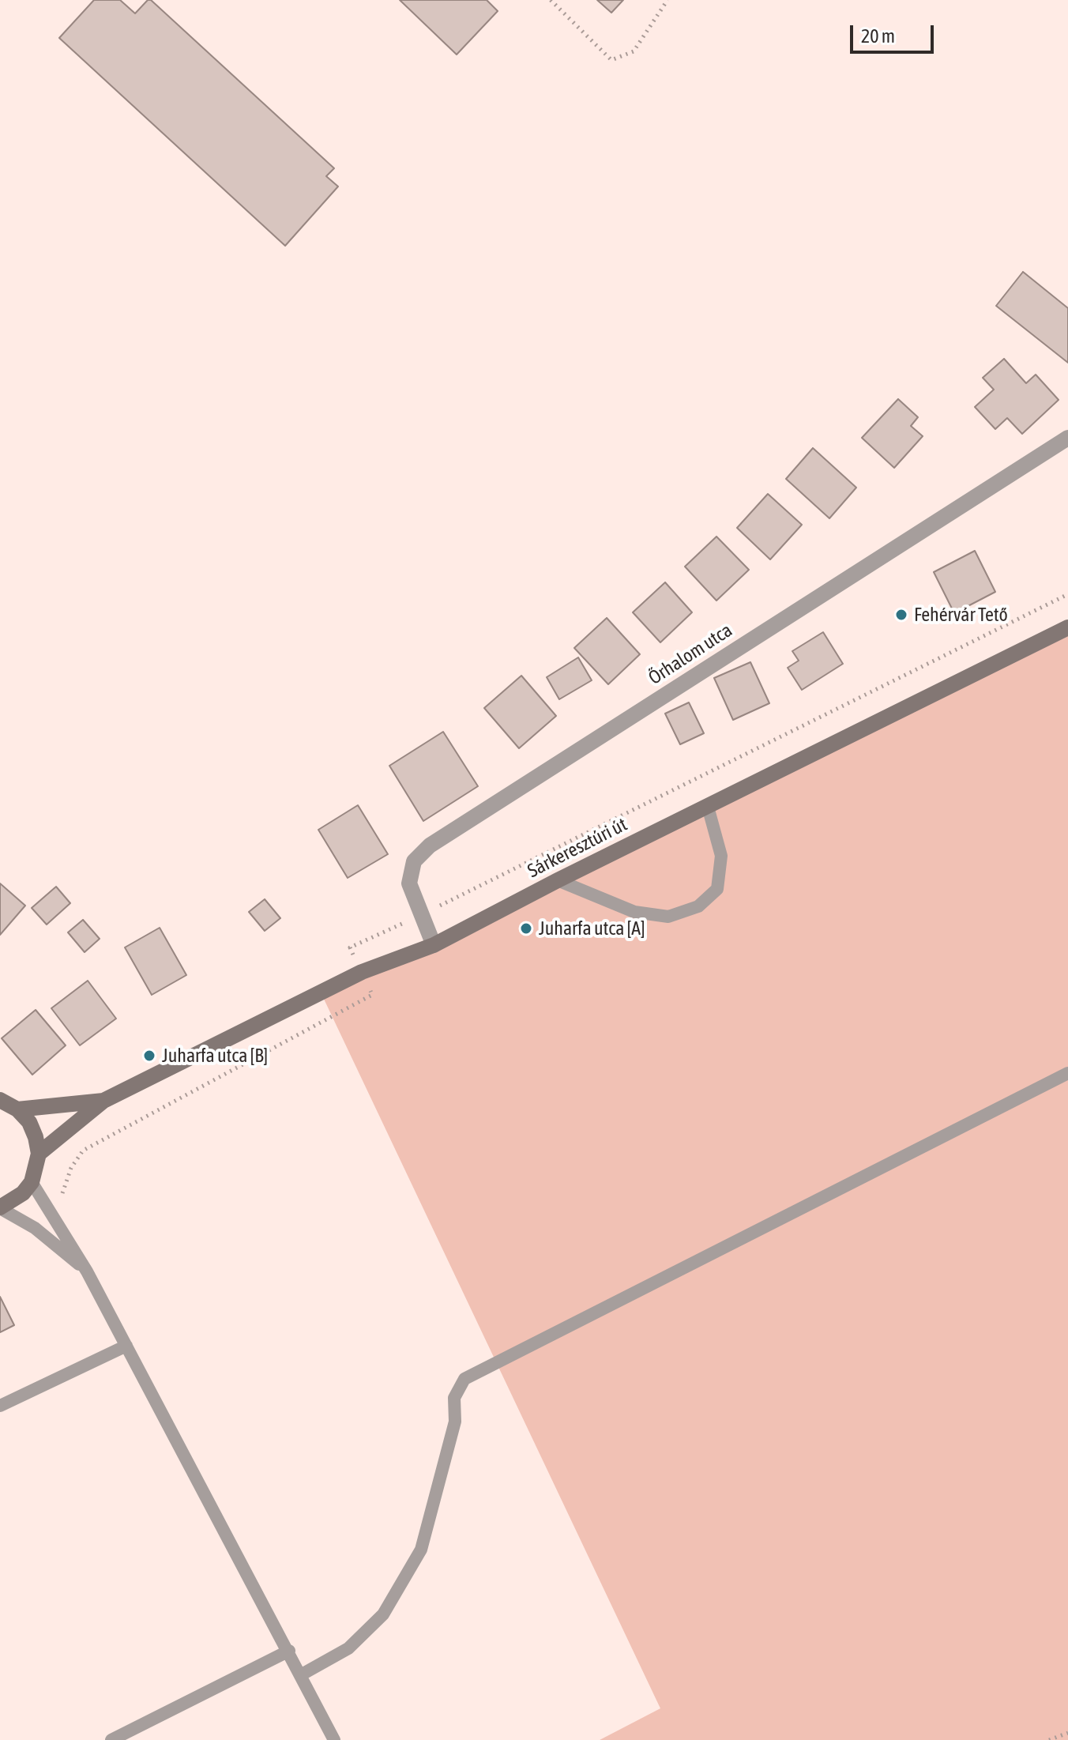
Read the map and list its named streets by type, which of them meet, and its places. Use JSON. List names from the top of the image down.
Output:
{
  "streets": {
    "main road": ["Sárkeresztúri út"],
    "street": ["Őrhalom utca"]
  },
  "crossings": [
    ["Őrhalom utca", "Sárkeresztúri út"]
  ],
  "places": ["Fehérvár Tető", "Juharfa utca [A]", "Juharfa utca [B]"],
  "scale_bar": "20 m"
}
